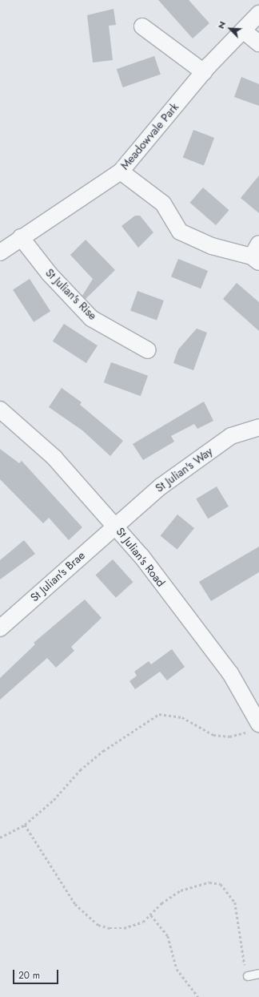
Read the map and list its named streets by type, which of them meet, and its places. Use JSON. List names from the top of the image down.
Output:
{
  "streets": {
    "street": [
      "Meadowvale Park",
      "St Julian's Rise",
      "St Julian's Way",
      "St Julian's Road",
      "St Julian's Brae"
    ]
  },
  "crossings": [
    ["Meadowvale Park", "St Julian's Rise"],
    ["St Julian's Way", "St Julian's Road"],
    ["St Julian's Way", "St Julian's Brae"],
    ["St Julian's Road", "St Julian's Brae"]
  ],
  "scale_bar": "20 m",
  "north": "top left"
}
